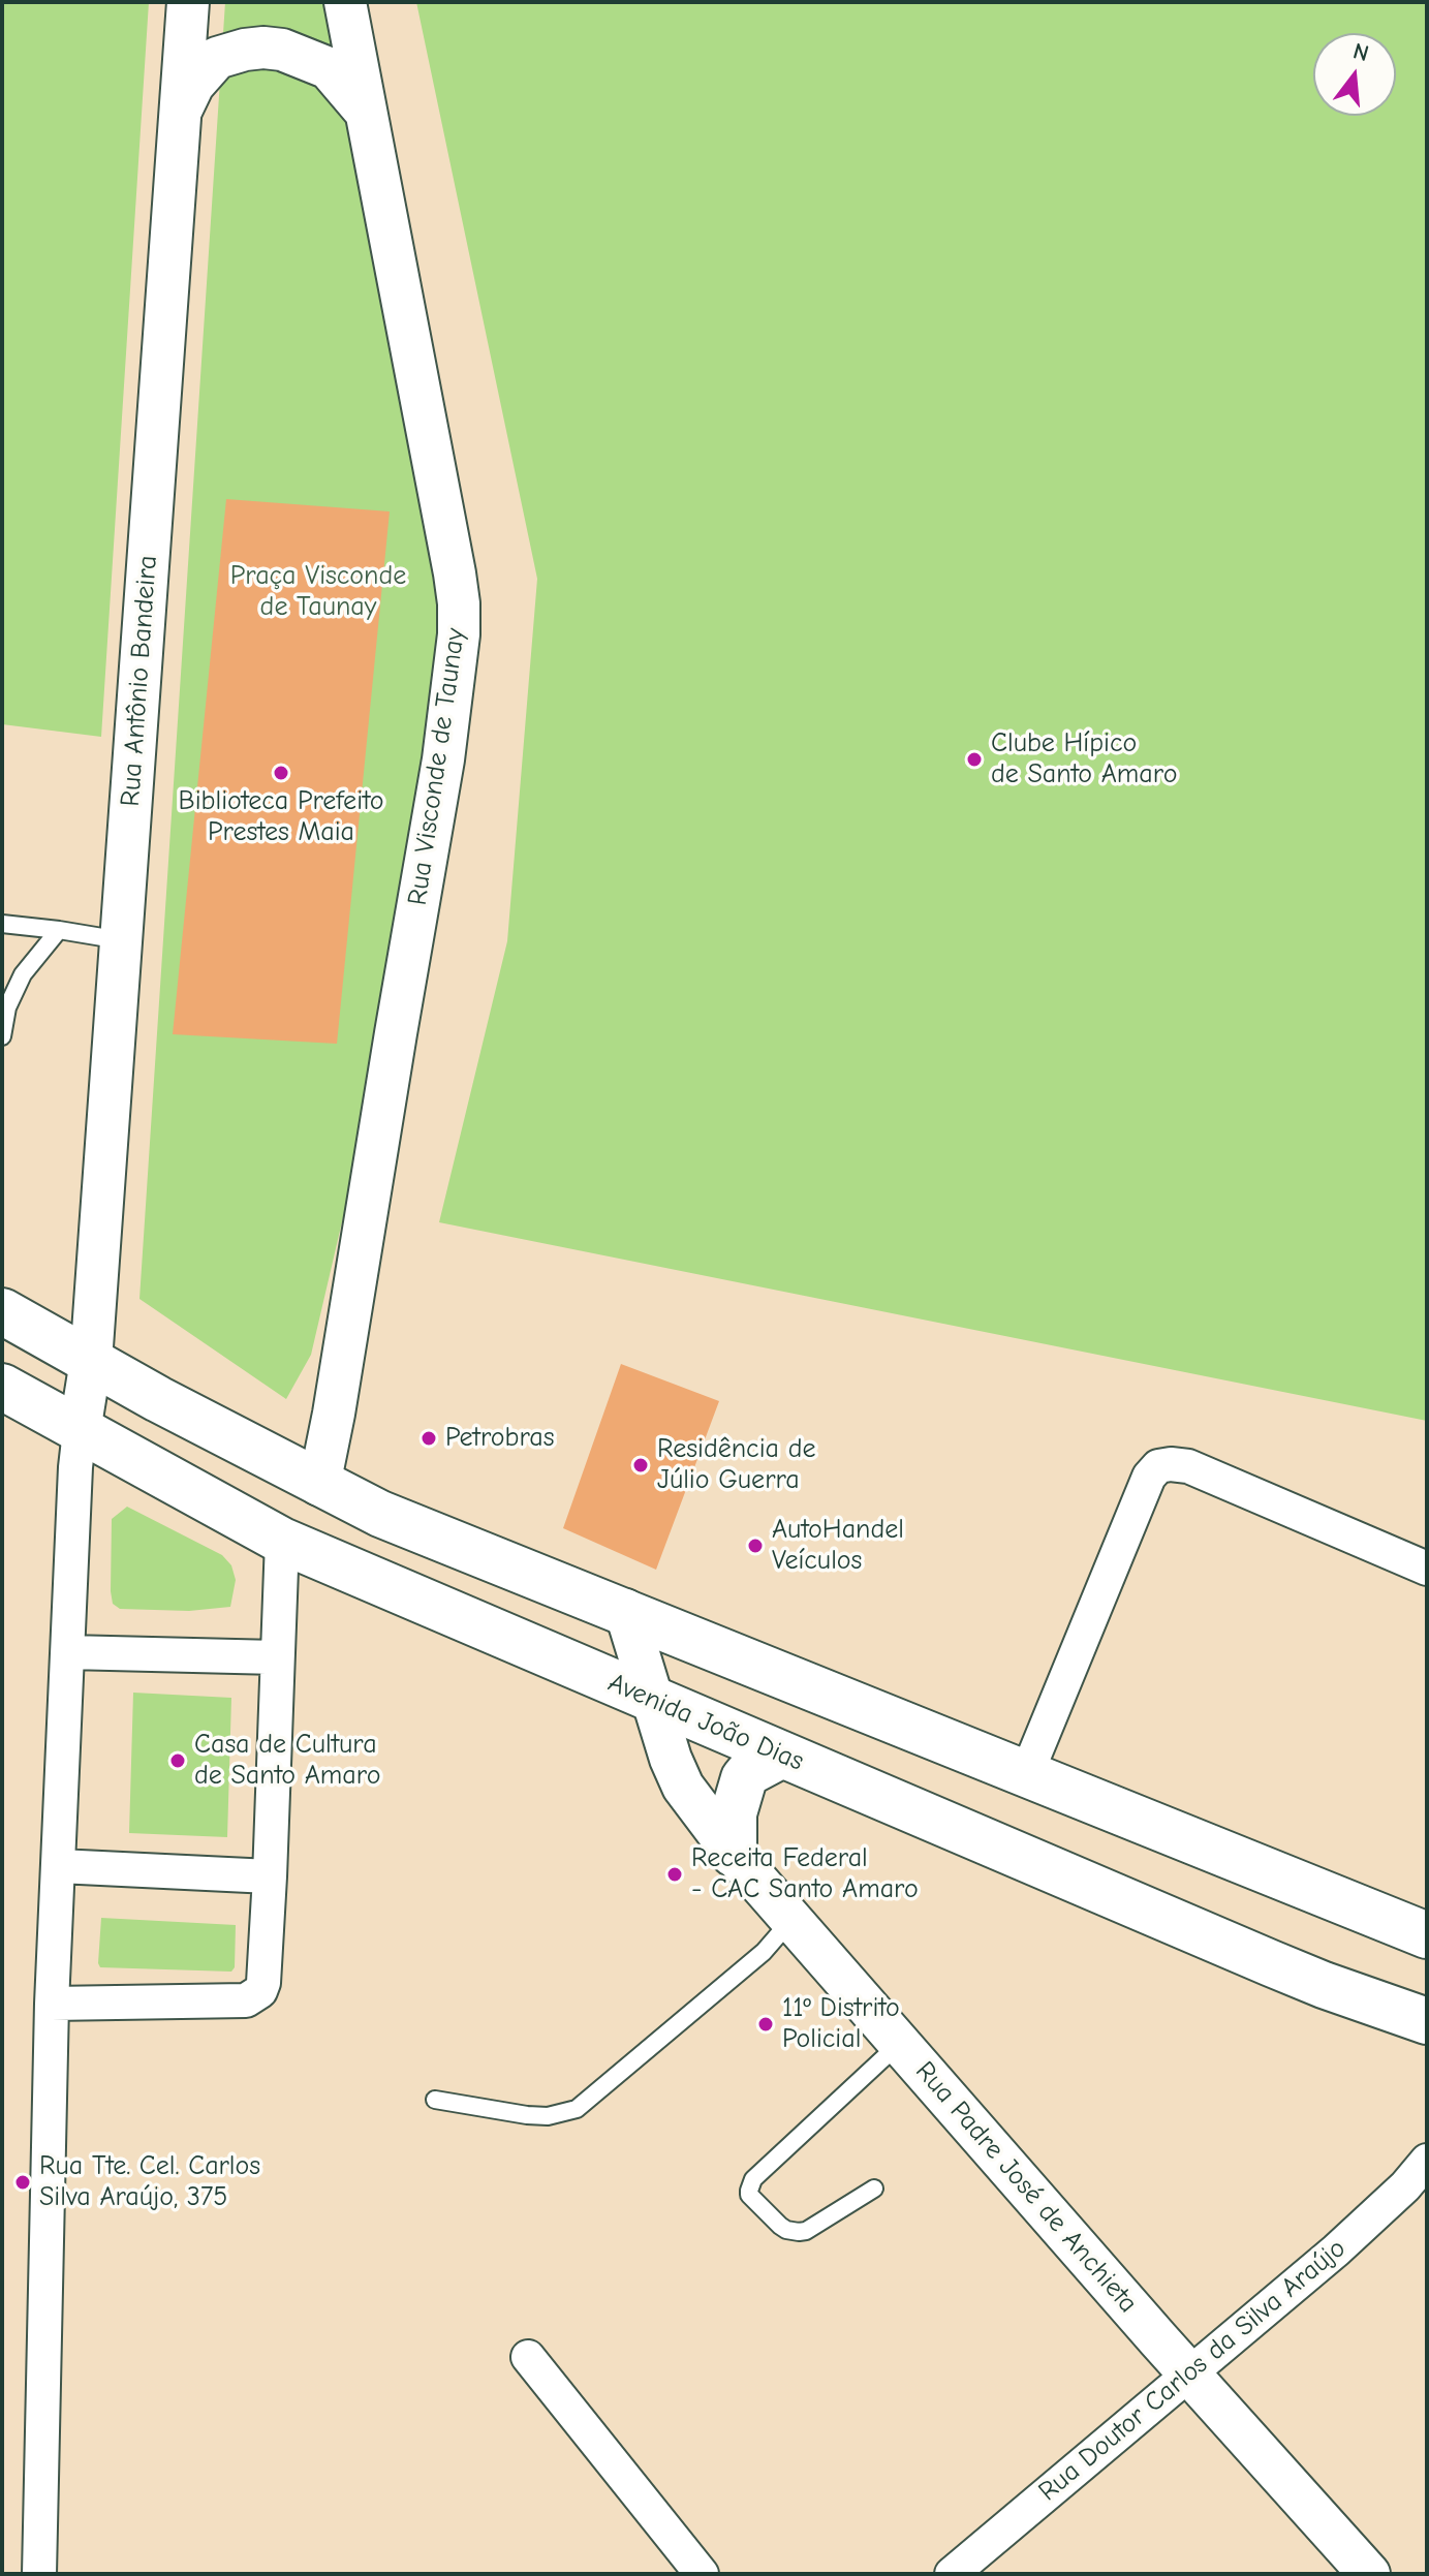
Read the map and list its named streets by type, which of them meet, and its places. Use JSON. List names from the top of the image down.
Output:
{
  "streets": {
    "main road": ["Avenida João Dias"],
    "street": [
      "Rua Antônio Bandeira",
      "Rua Visconde de Taunay",
      "Rua Padre José de Anchieta",
      "Rua Doutor Carlos da Silva Araújo"
    ]
  },
  "crossings": [
    ["Rua Antônio Bandeira", "Avenida João Dias"],
    ["Avenida João Dias", "Rua Padre José de Anchieta"],
    ["Rua Padre José de Anchieta", "Rua Doutor Carlos da Silva Araújo"]
  ],
  "parks": ["Praça Visconde de Taunay"],
  "places": [
    "Clube Hípico de Santo Amaro",
    "Biblioteca Prefeito Prestes Maia",
    "Petrobras",
    "Residência de Júlio Guerra",
    "AutoHandel Veículos",
    "Casa de Cultura de Santo Amaro",
    "Receita Federal - CAC Santo Amaro",
    "11º Distrito Policial",
    "Rua Tte. Cel. Carlos Silva Araújo, 375"
  ],
  "north": "top"
}
